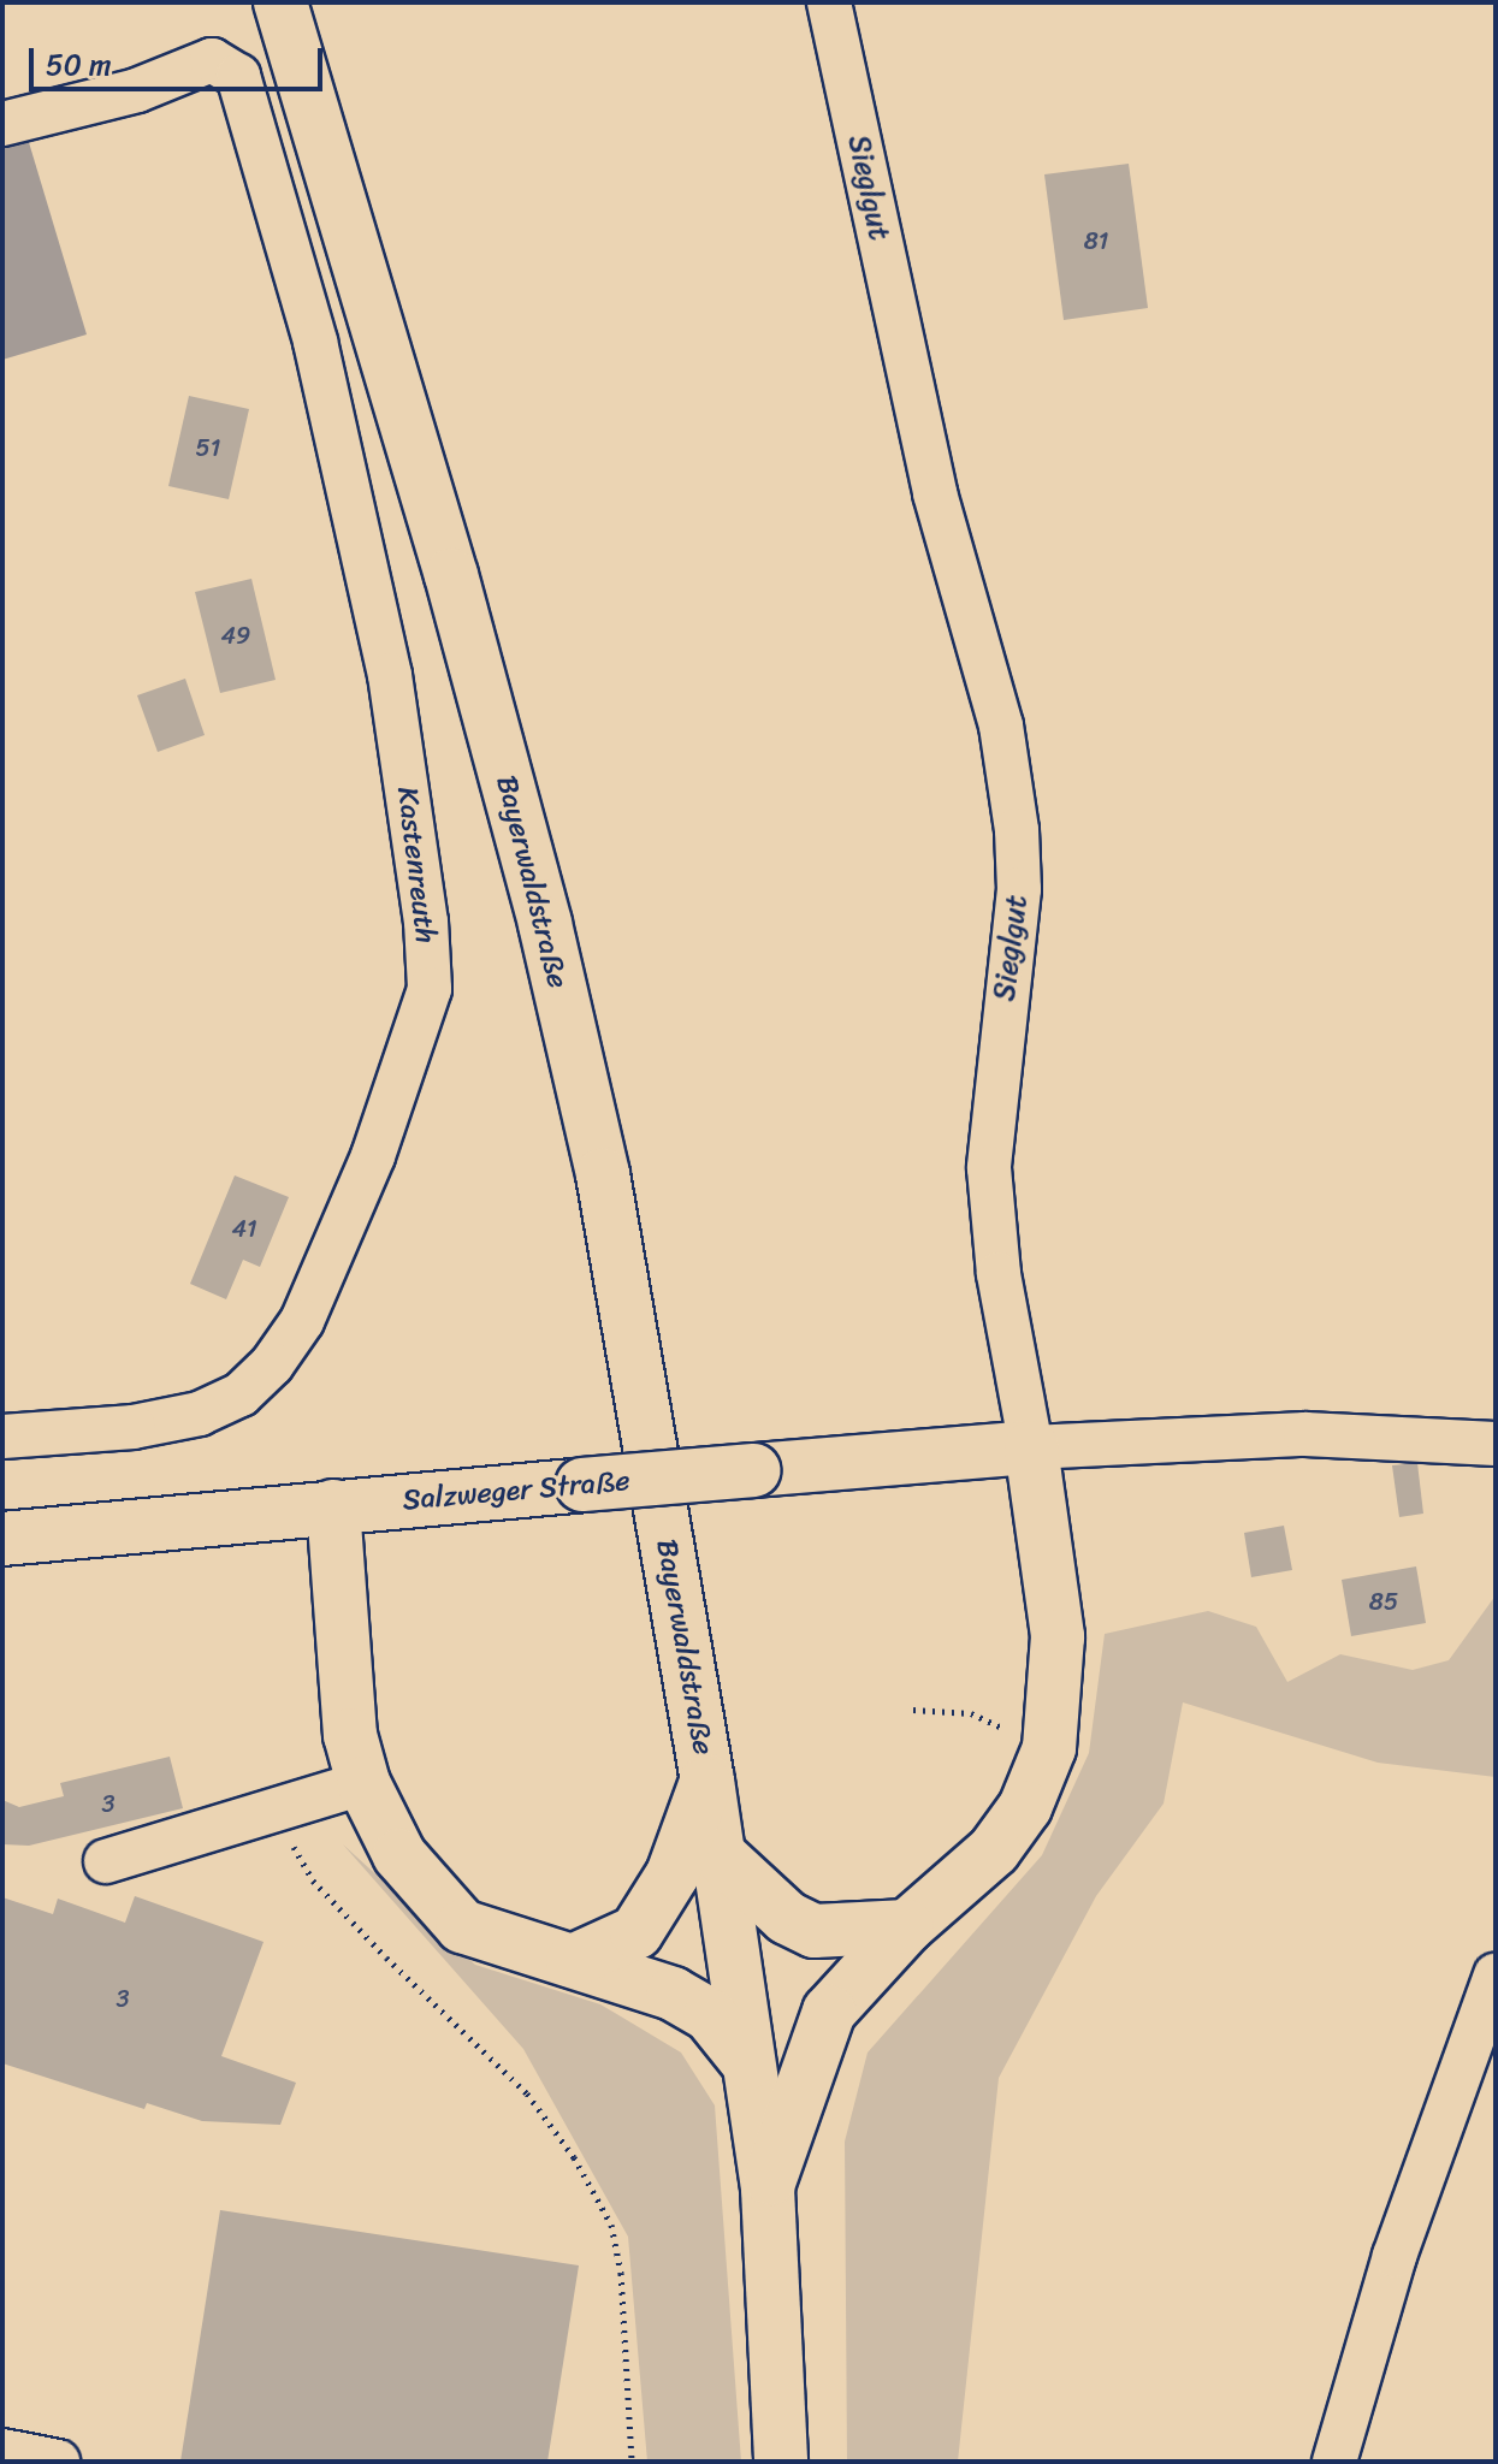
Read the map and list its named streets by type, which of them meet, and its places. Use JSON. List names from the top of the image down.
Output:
{
  "streets": {
    "main road": ["Bayerwaldstraße", "Salzweger Straße"],
    "street": ["Sieglgut", "Kastenreuth"]
  },
  "crossings": [
    ["Sieglgut", "Salzweger Straße"]
  ],
  "house_numbers": [
    "81",
    "51",
    "49",
    "41",
    "85",
    "3",
    "3"
  ],
  "scale_bar": "50 m"
}
